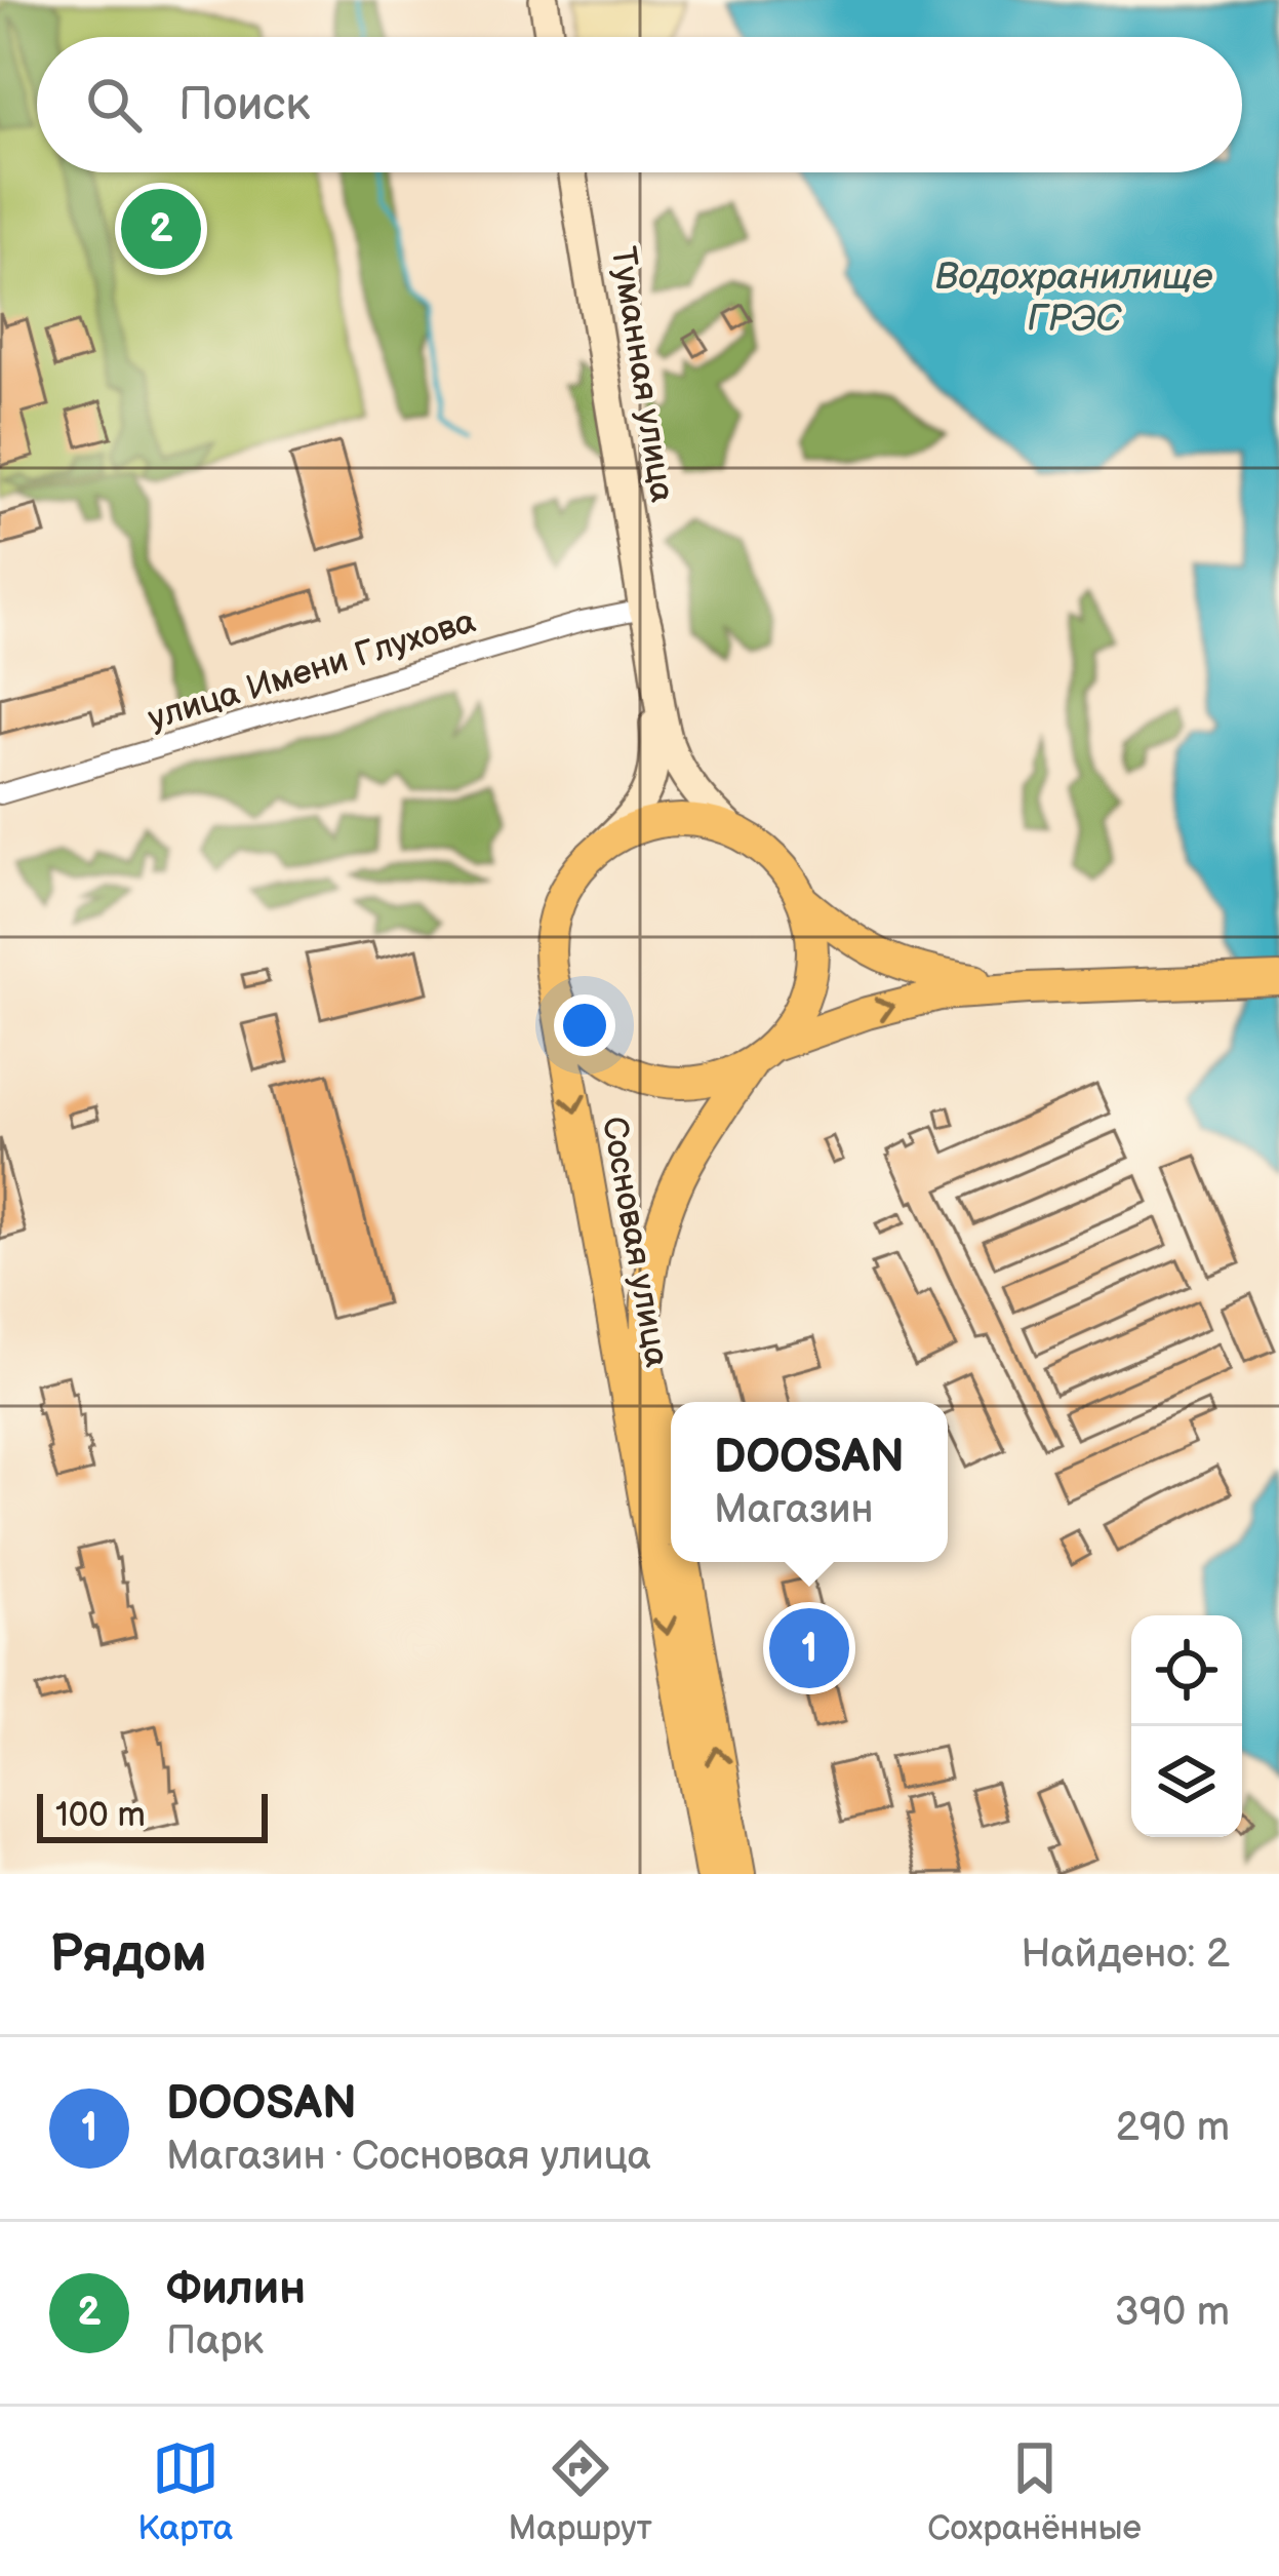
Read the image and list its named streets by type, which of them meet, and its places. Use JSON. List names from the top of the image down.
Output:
{
  "streets": {
    "main road": ["Сосновая улица"],
    "street": ["Туманная улица", "улица Имени Глухова"]
  },
  "crossings": [
    ["Туманная улица", "улица Имени Глухова"],
    ["Туманная улица", "Сосновая улица"]
  ],
  "water": ["Водохранилище ГРЭС"],
  "scale_bar": "100 m",
  "page": {
    "search": "Поиск",
    "pins": ["2", "1"],
    "popup": ["DOOSAN", "Магазин"],
    "scale": "100 m",
    "heading": ["Рядом", "Найдено: 2"],
    "list": [
      {
        "mark": "1",
        "name": "DOOSAN",
        "note": "Магазин · Сосновая улица",
        "value": "290 m"
      },
      {
        "mark": "2",
        "name": "Филин",
        "note": "Парк",
        "value": "390 m"
      }
    ],
    "nav": ["Карта", "Маршрут", "Сохранённые"]
  }
}
